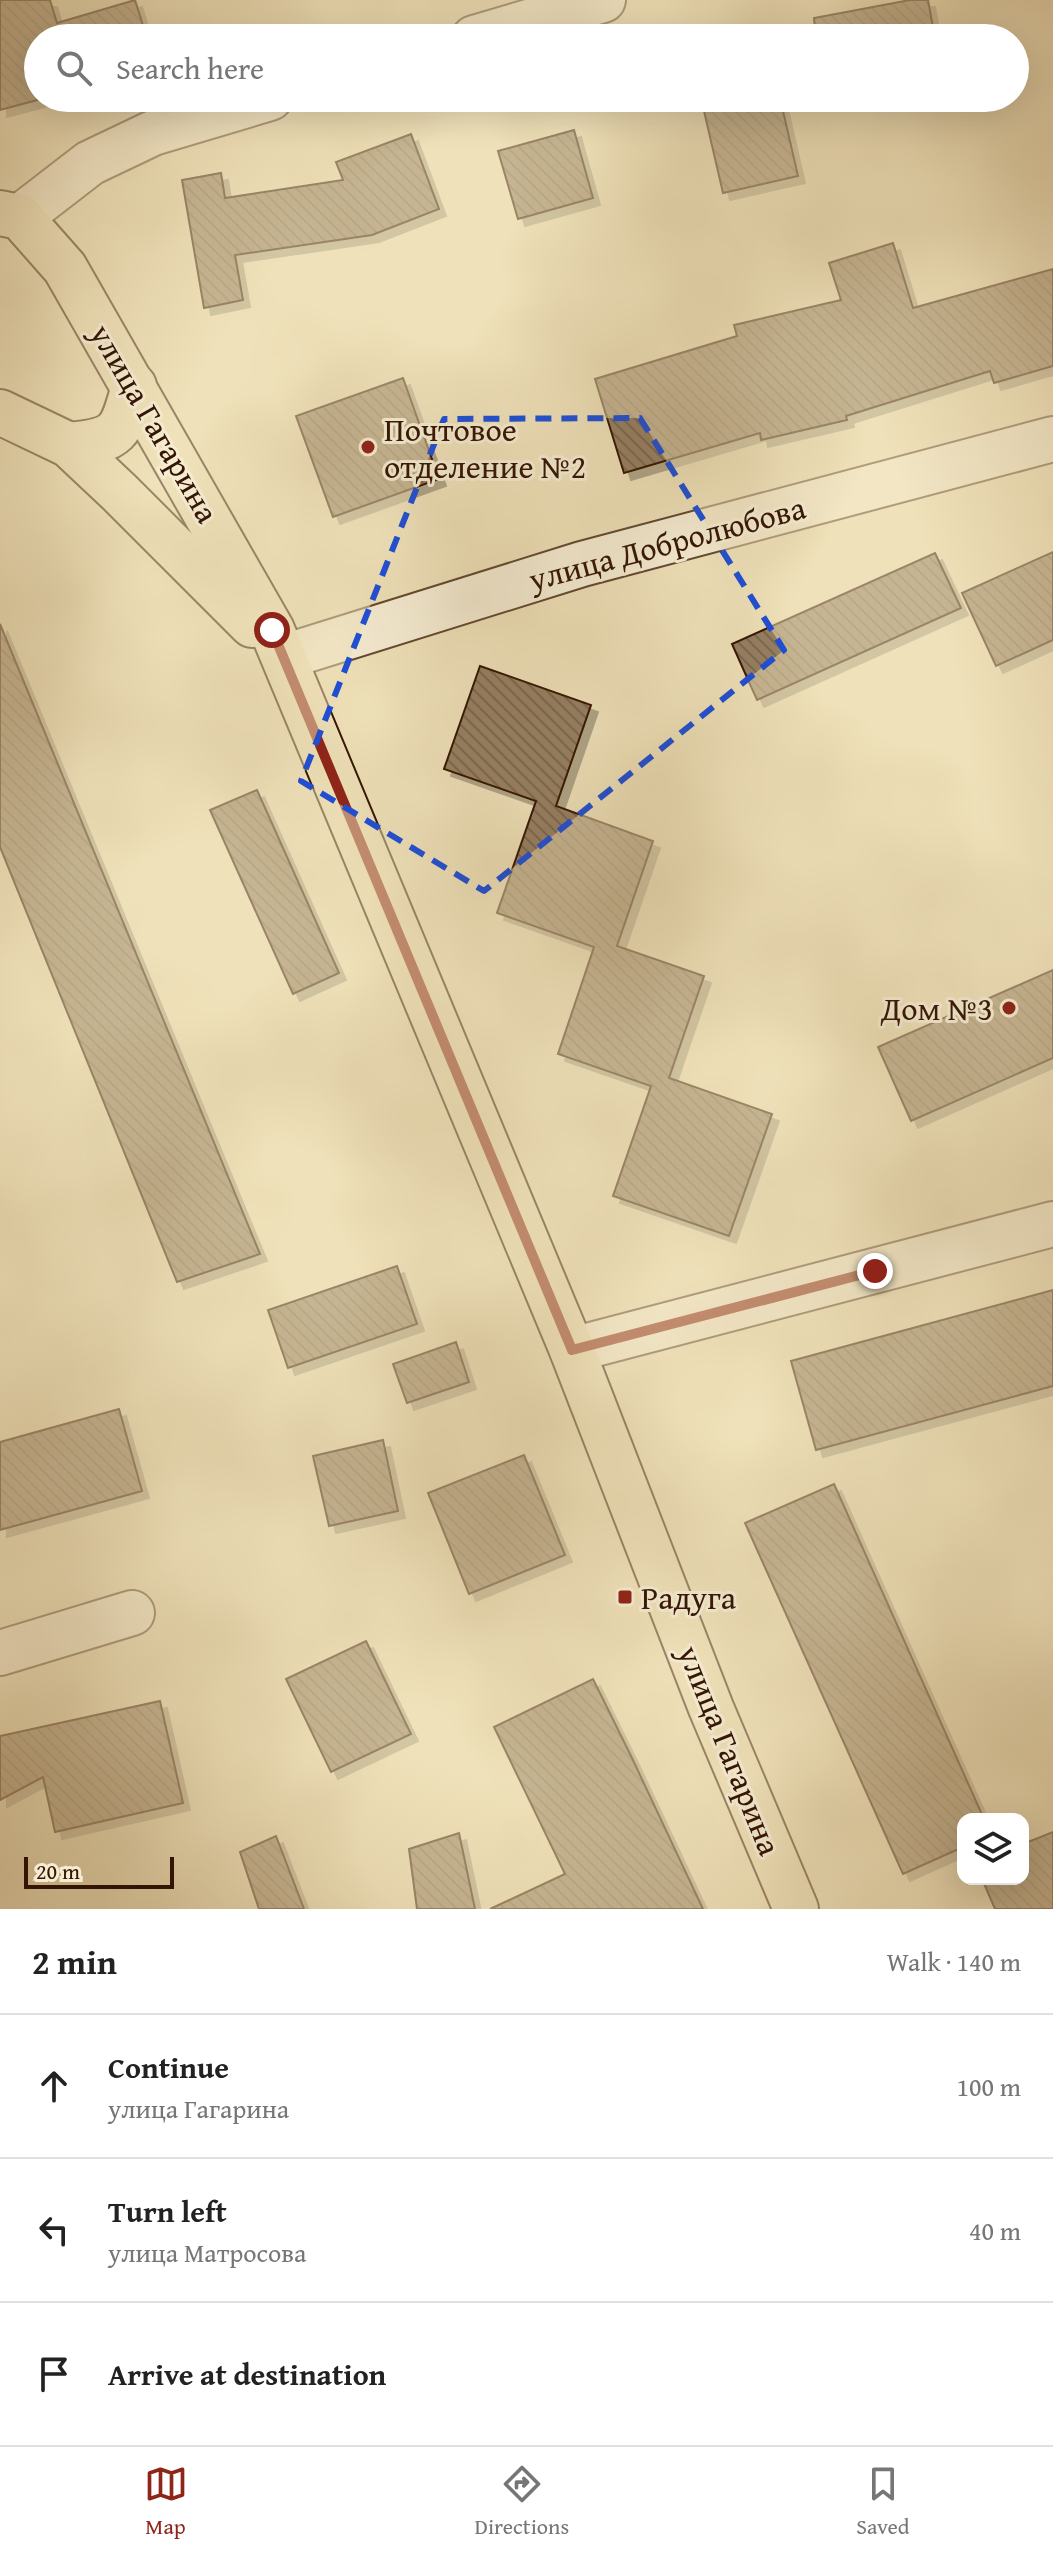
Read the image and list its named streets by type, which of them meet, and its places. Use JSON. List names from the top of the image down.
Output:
{
  "streets": {
    "main road": ["улица Гагарина"],
    "street": ["улица Добролюбова"]
  },
  "crossings": [
    ["улица Гагарина", "улица Добролюбова"]
  ],
  "places": {
    "other": ["Почтовое отделение №2", "Дом №3"],
    "transit": ["Радуга"]
  },
  "scale_bar": "20 m",
  "page": {
    "search": "Search here",
    "scale": "20 m",
    "heading": ["2 min", "Walk · 140 m"],
    "list": [
      ["Continue", "улица Гагарина", "100 m"],
      ["Turn left", "улица Матросова", "40 m"],
      "Arrive at destination"
    ],
    "nav": ["Map", "Directions", "Saved"]
  }
}
